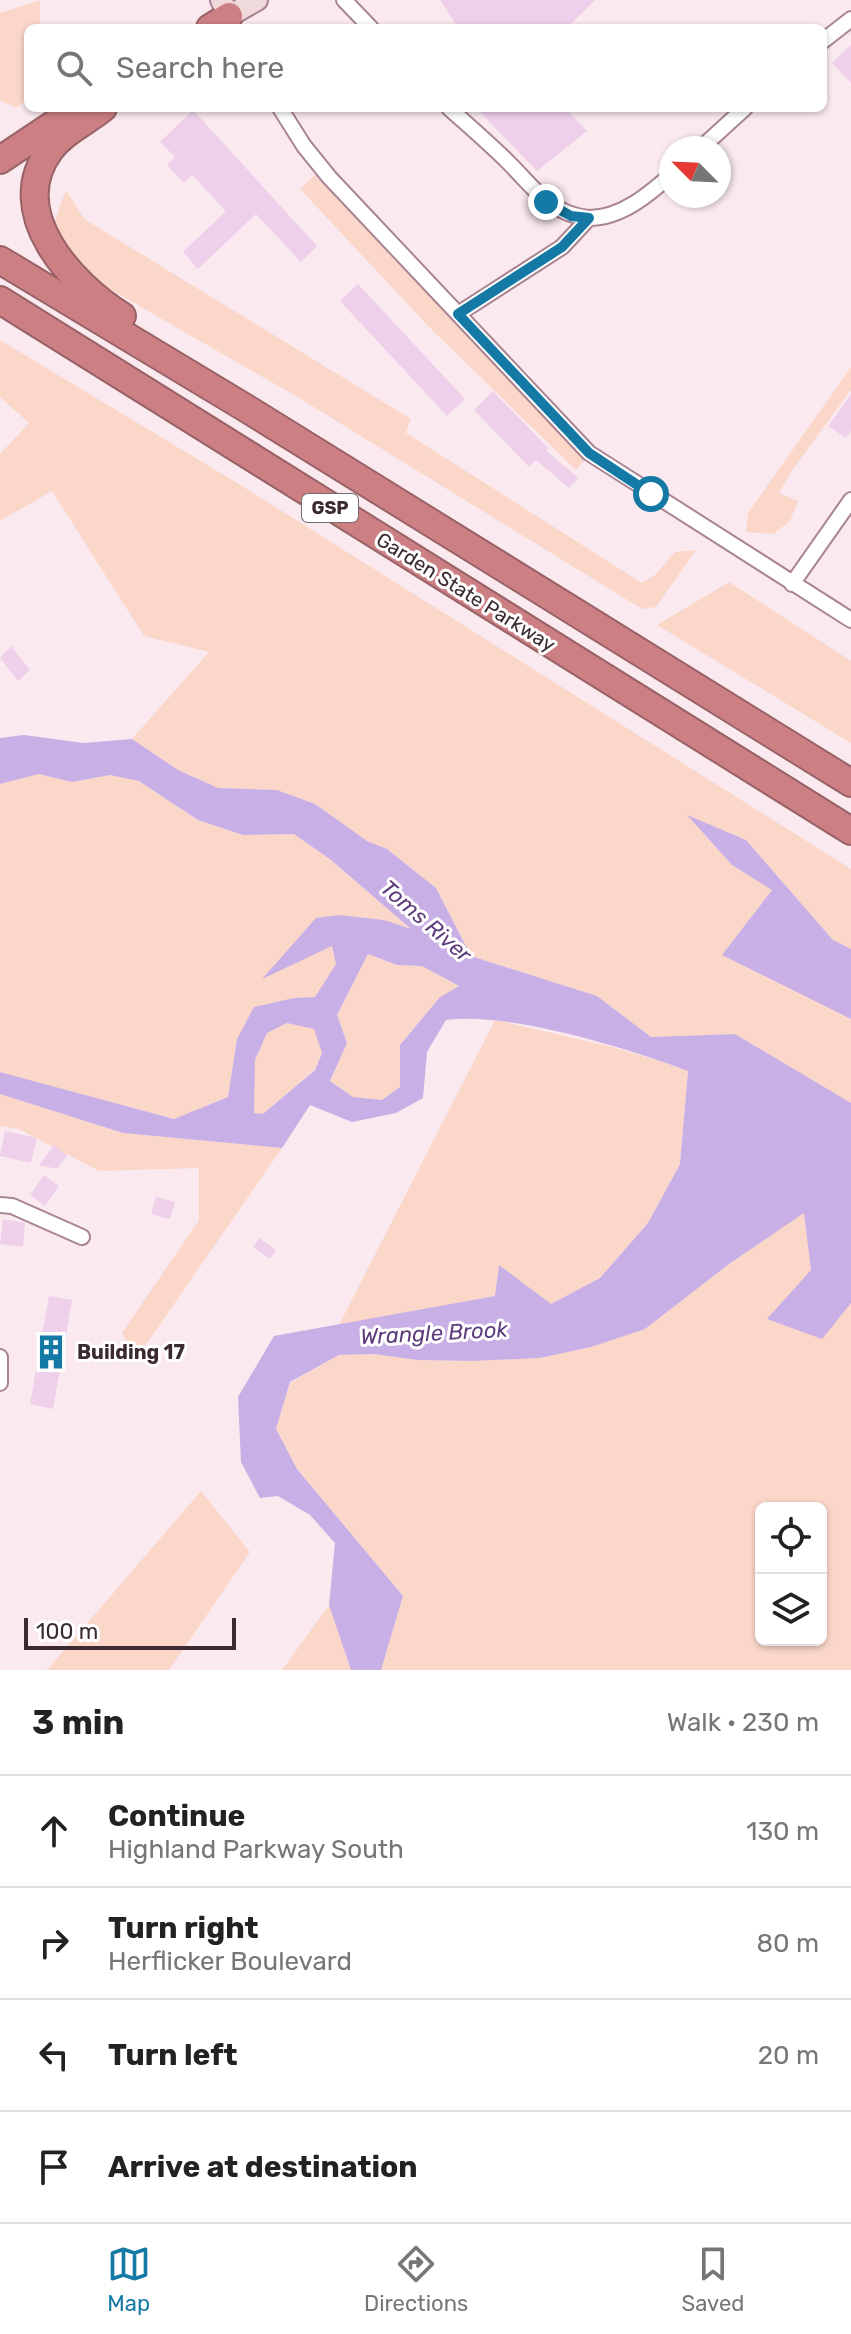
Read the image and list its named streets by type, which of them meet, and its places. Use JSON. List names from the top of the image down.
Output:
{
  "streets": {
    "highway": ["GSP", "Garden State Parkway"]
  },
  "water": ["Toms River", "Wrangle Brook"],
  "places": {
    "building": ["Building 17"]
  },
  "scale_bar": "100 m",
  "north": "top left",
  "page": {
    "search": "Search here",
    "scale": "100 m",
    "heading": ["3 min", "Walk · 230 m"],
    "list": [
      ["Continue", "Highland Parkway South", "130 m"],
      ["Turn right", "Herflicker Boulevard", "80 m"],
      ["Turn left", "20 m"],
      "Arrive at destination"
    ],
    "nav": ["Map", "Directions", "Saved"]
  }
}
